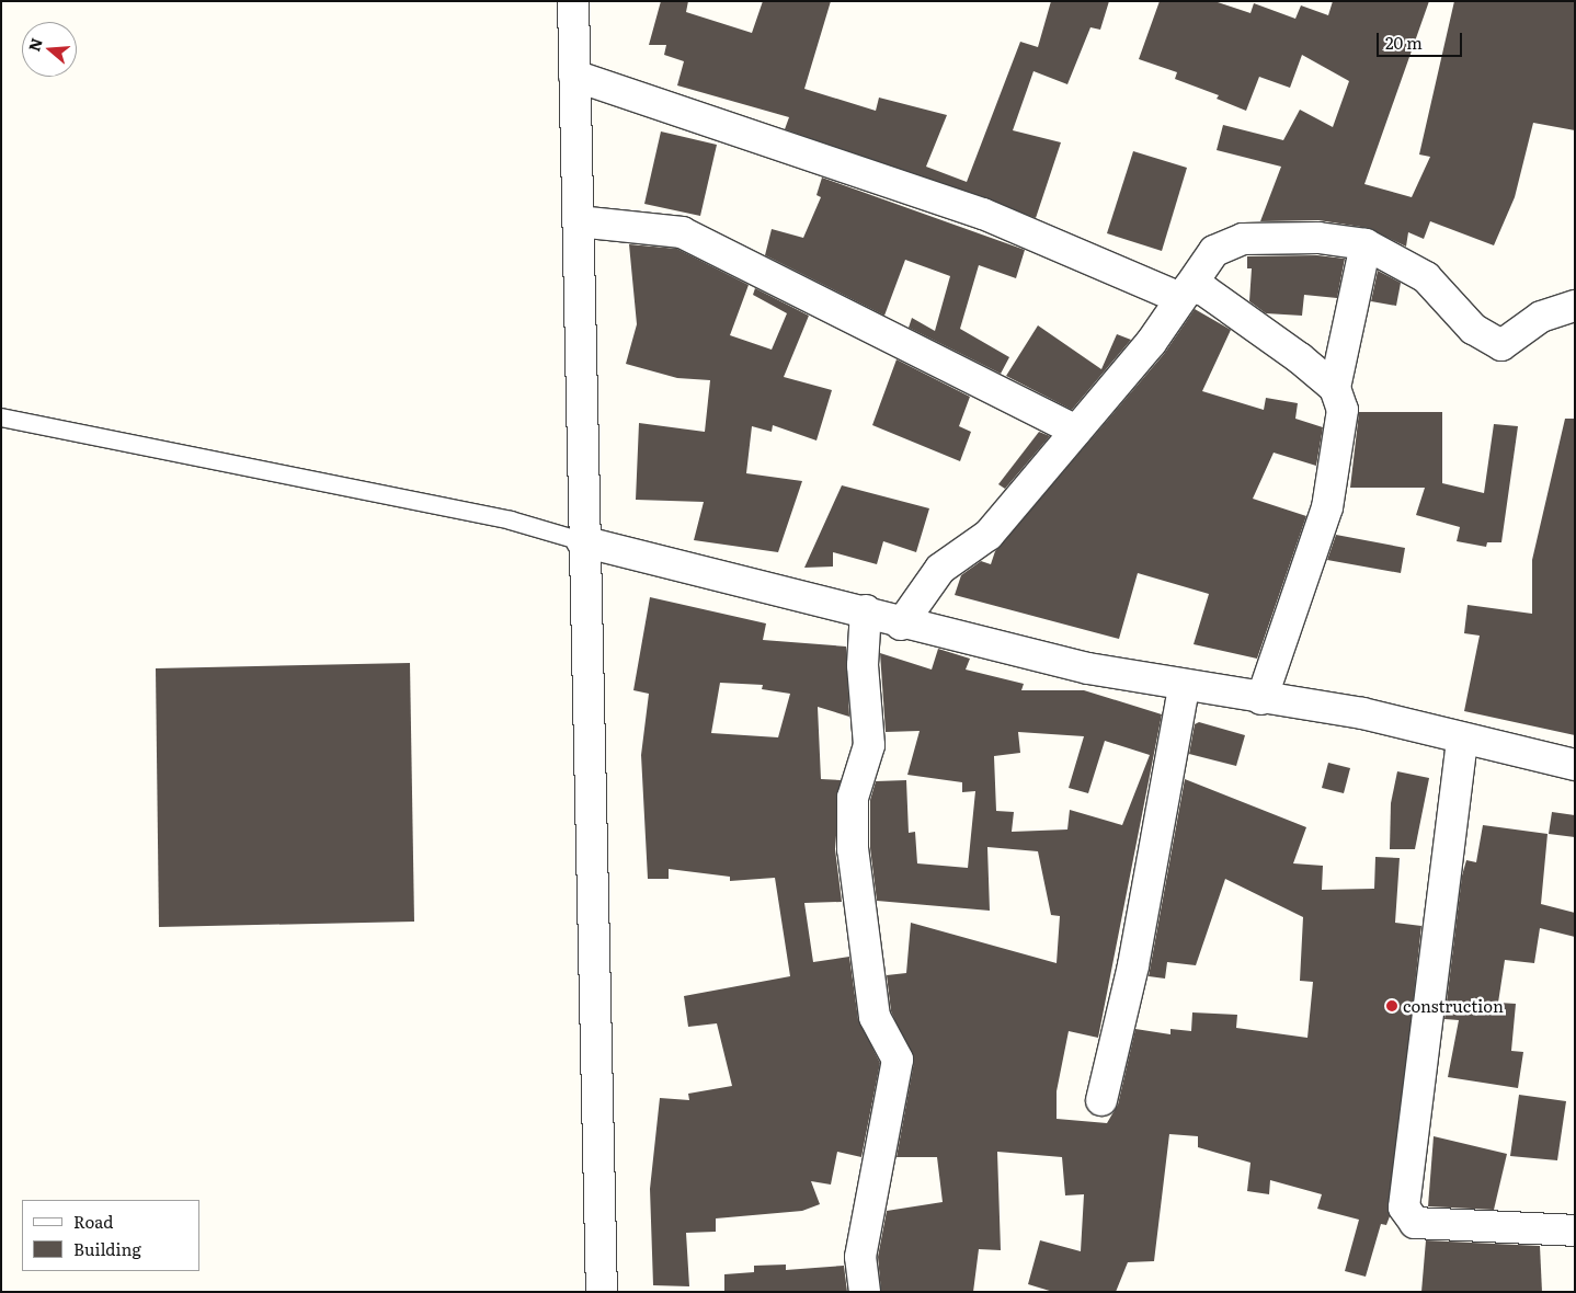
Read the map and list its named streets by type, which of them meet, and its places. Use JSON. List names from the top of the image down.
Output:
{
  "places": ["construction"],
  "legend": ["Road", "Building"],
  "scale_bar": "20 m",
  "north": "left"
}
